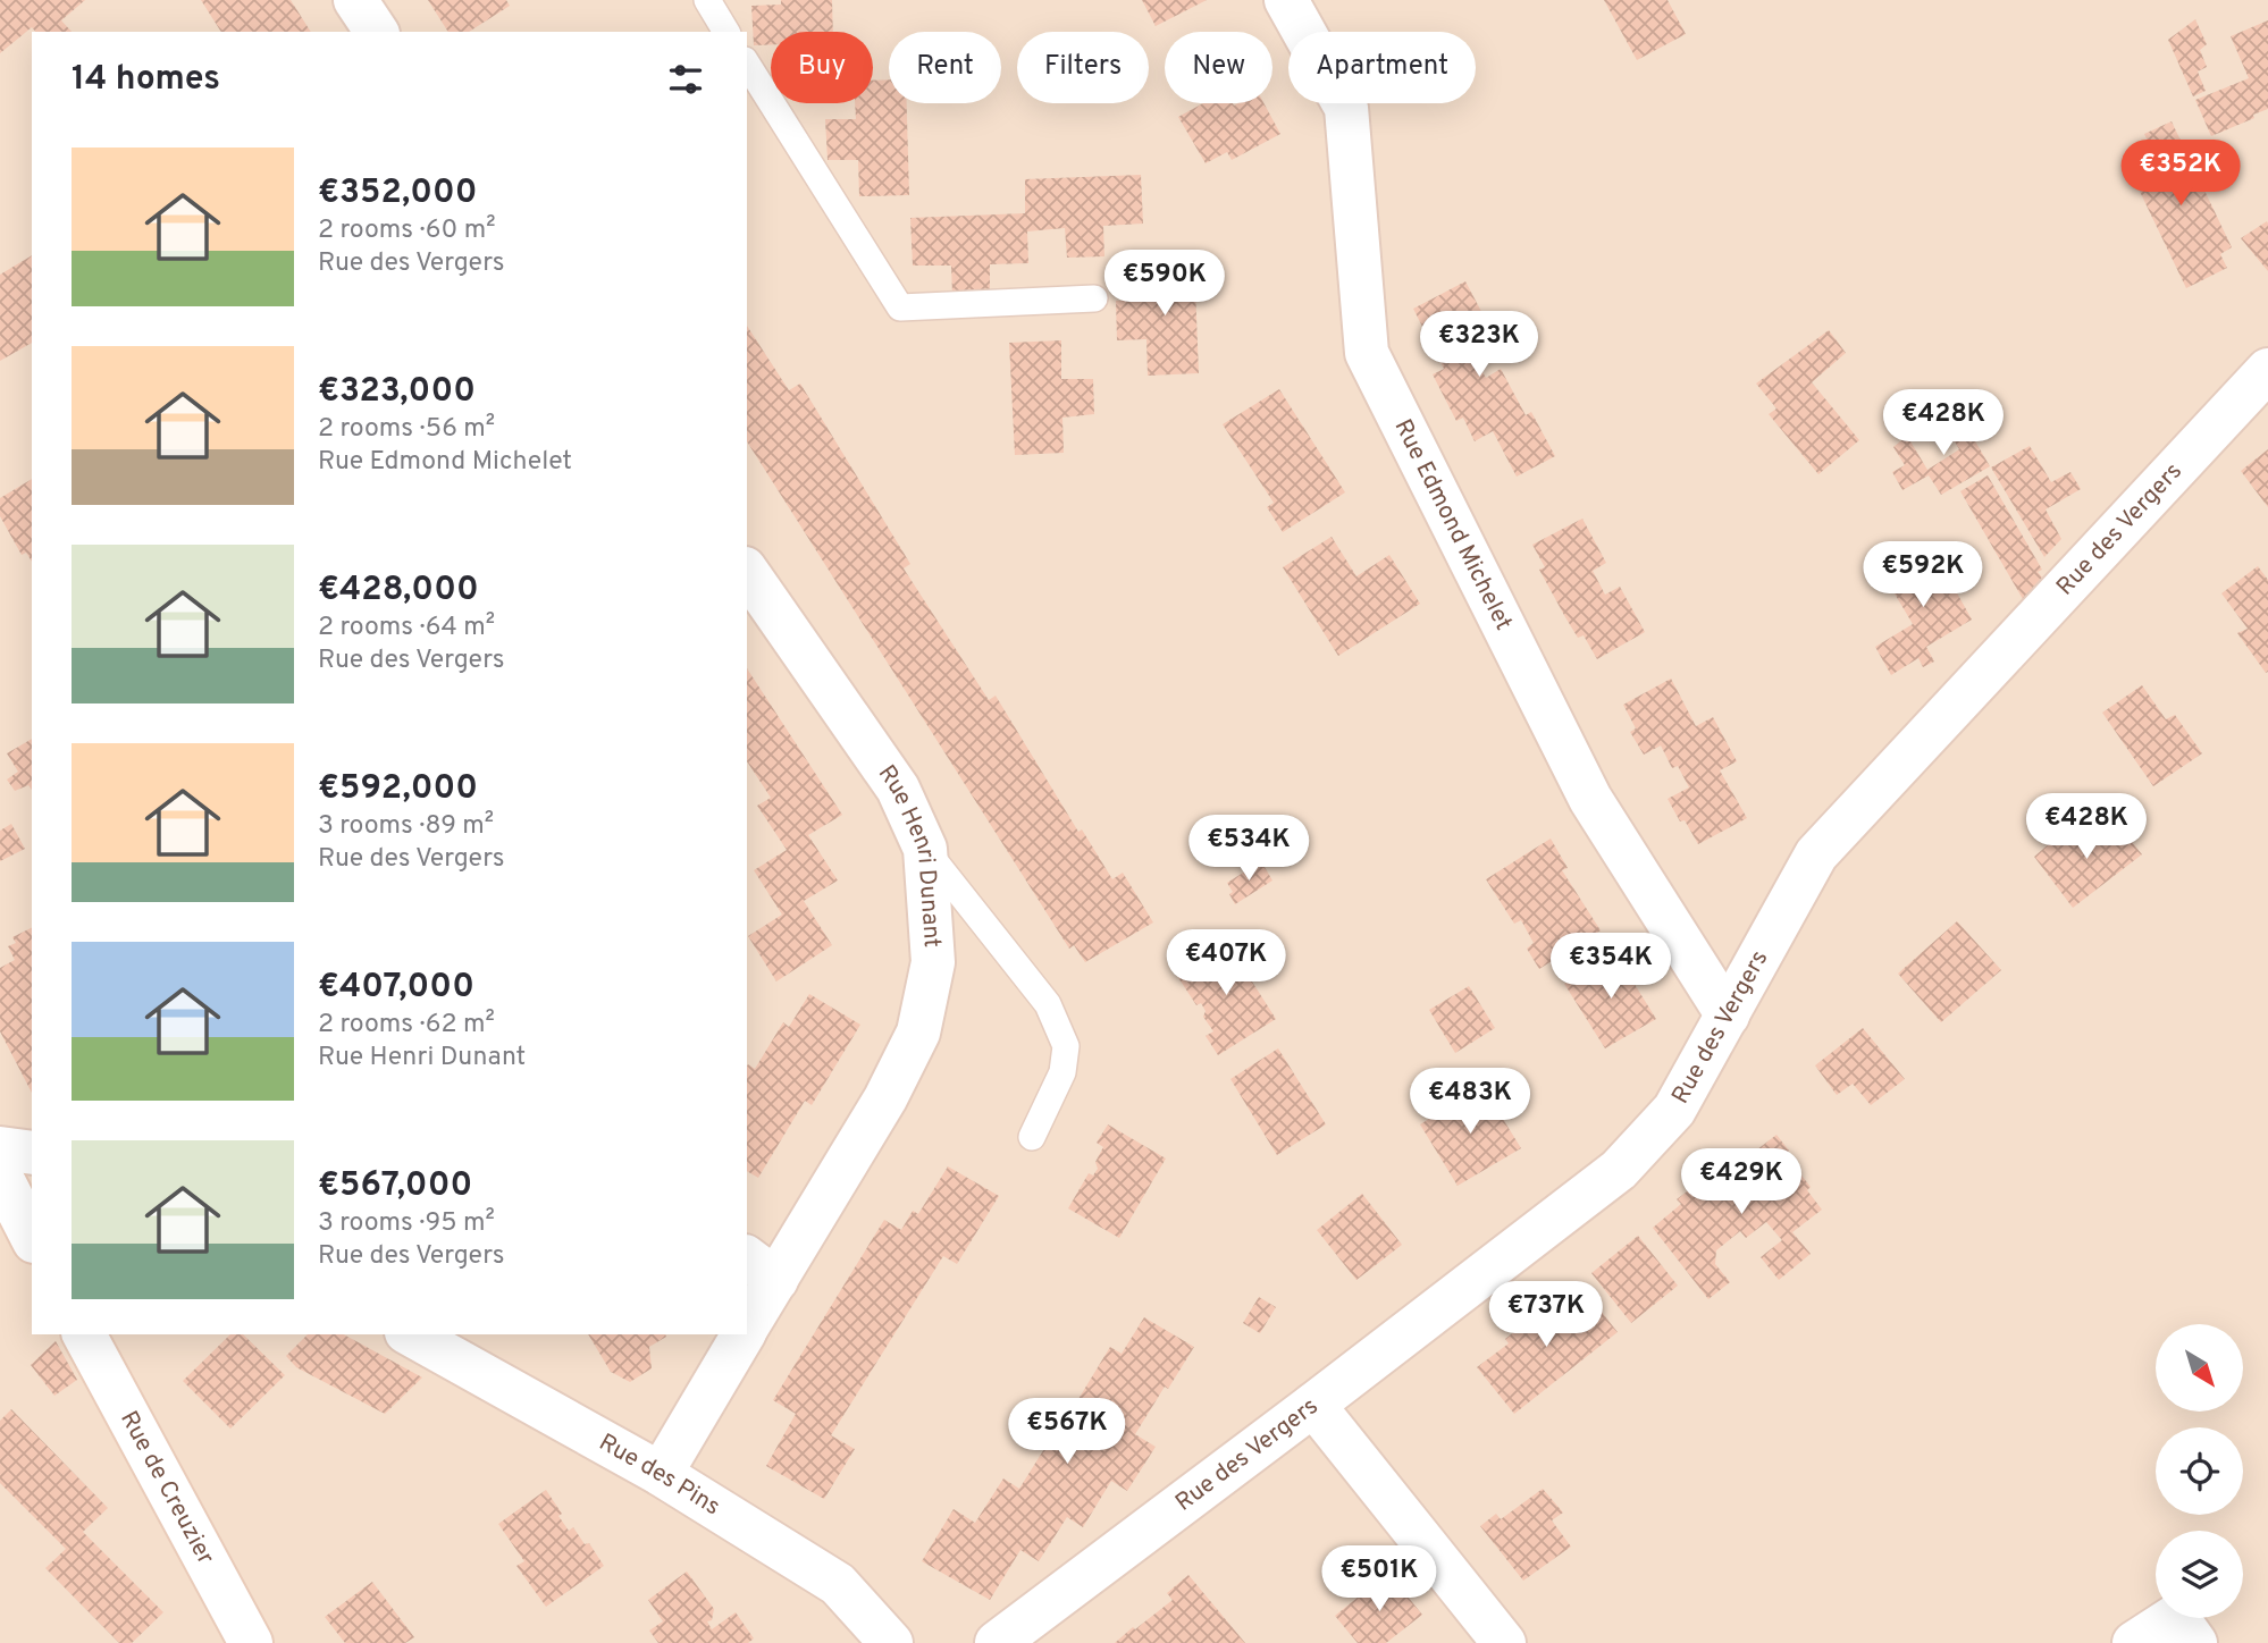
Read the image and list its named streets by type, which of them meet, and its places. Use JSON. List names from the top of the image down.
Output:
{
  "streets": {
    "street": [
      "Rue Edmond Michelet",
      "Rue des Vergers",
      "Rue Henri Dunant",
      "Rue des Pins",
      "Rue de Creuzier"
    ]
  },
  "crossings": [
    ["Rue Edmond Michelet", "Rue des Vergers"],
    ["Rue Henri Dunant", "Rue des Pins"]
  ],
  "north": "bottom right",
  "page": {
    "chip": [
      "Buy",
      "Rent",
      "Filters",
      "New",
      "Apartment"
    ],
    "heading": "14 homes",
    "list": [
      {
        "name": "€352,000",
        "note": "2 rooms · 60 m² · Rue des Vergers"
      },
      {
        "name": "€323,000",
        "note": "2 rooms · 56 m² · Rue Edmond Michelet"
      },
      {
        "name": "€428,000",
        "note": "2 rooms · 64 m² · Rue des Vergers"
      },
      {
        "name": "€592,000",
        "note": "3 rooms · 89 m² · Rue des Vergers"
      },
      {
        "name": "€407,000",
        "note": "2 rooms · 62 m² · Rue Henri Dunant"
      },
      {
        "name": "€567,000",
        "note": "3 rooms · 95 m² · Rue des Vergers"
      }
    ],
    "price": [
      "€352K",
      "€590K",
      "€323K",
      "€428K",
      "€592K",
      "€428K",
      "€534K",
      "€407K",
      "€354K",
      "€483K",
      "€429K",
      "€737K",
      "€567K",
      "€501K"
    ]
  }
}
